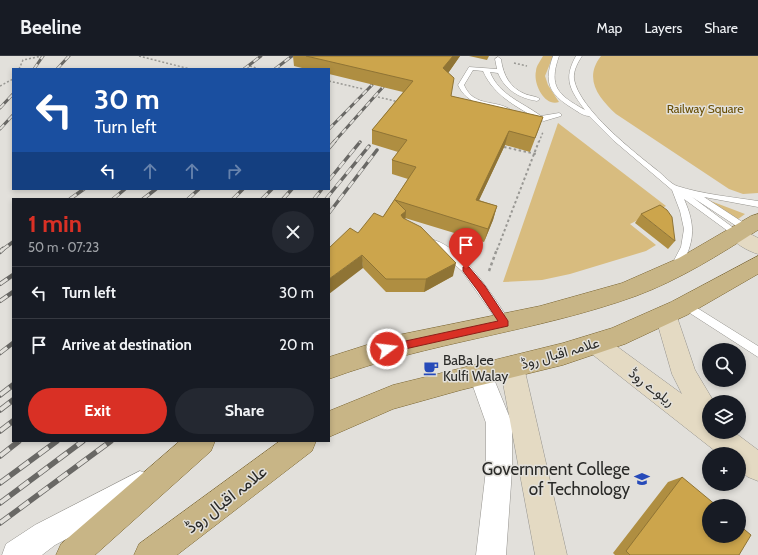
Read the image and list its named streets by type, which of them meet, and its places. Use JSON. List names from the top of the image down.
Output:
{
  "streets": {
    "main road": ["علامہ اقبال روڈ", "ریلوے روڈ"]
  },
  "crossings": [
    ["علامہ اقبال روڈ", "ریلوے روڈ"]
  ],
  "parks": ["Railway Square"],
  "places": {
    "cafe": ["BaBa Jee Kulfi Walay"],
    "school or university": ["Government College of Technology"]
  },
  "page": {
    "header": "Beeline",
    "nav": ["Map", "Layers", "Share"],
    "turn": ["30 m", "Turn left"],
    "heading": ["1 min", "50 m · 07:23"],
    "list": [
      {
        "name": "Turn left",
        "value": "30 m"
      },
      {
        "name": "Arrive at destination",
        "value": "20 m"
      }
    ],
    "map_buttons": ["+", "−"],
    "buttons": ["Exit", "Share"]
  }
}
